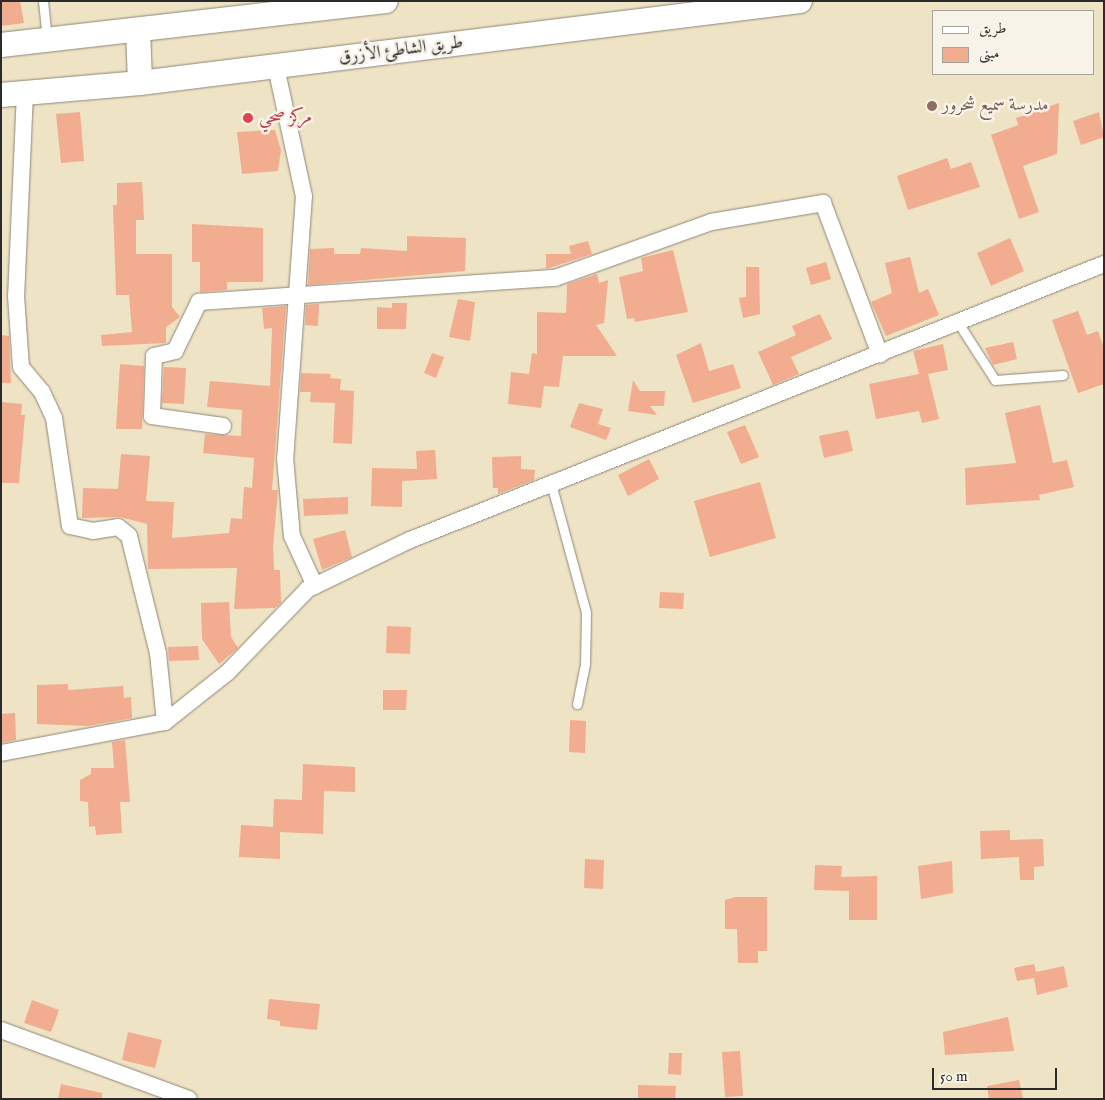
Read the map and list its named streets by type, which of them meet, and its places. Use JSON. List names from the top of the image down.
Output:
{
  "streets": {
    "main road": ["طريق الشاطئ الأزرق"]
  },
  "places": ["مدرسة سميع شحرور", "مركز صحي"],
  "legend": ["طريق", "مبنى"],
  "scale_bar": "50 m"
}
